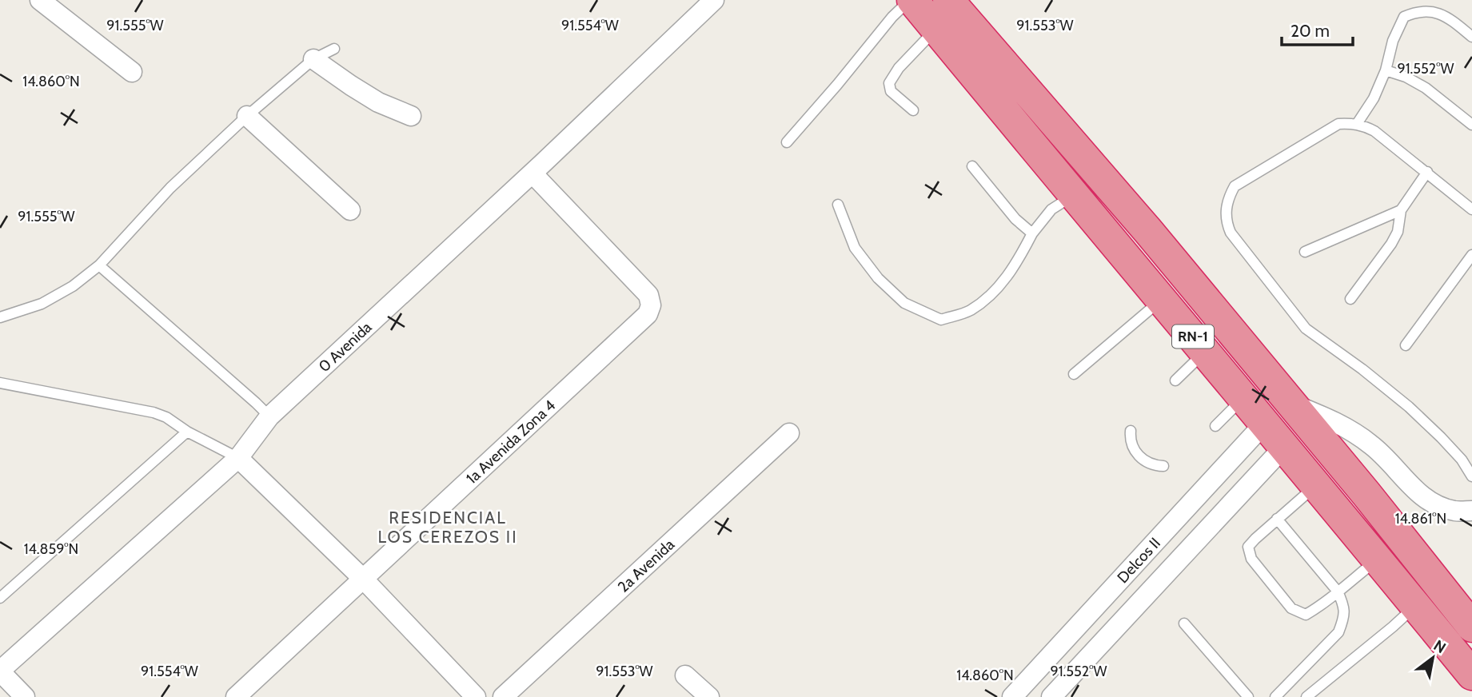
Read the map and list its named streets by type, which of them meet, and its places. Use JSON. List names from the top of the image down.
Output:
{
  "streets": {
    "highway": ["RN-1"],
    "street": [
      "0 Avenida",
      "1a Avenida Zona 4",
      "Delcos II",
      "2a Avenida"
    ]
  },
  "crossings": [
    ["RN-1", "Delcos II"],
    ["0 Avenida", "1a Avenida Zona 4"]
  ],
  "districts": ["RESIDENCIAL LOS CEREZOS II"],
  "scale_bar": "20 m",
  "north": "top right",
  "coordinates": [
    "91.554°W",
    "91.555°W",
    "91.553°W",
    "91.552°W",
    "14.860°N",
    "14.861°N",
    "14.859°N"
  ]
}
